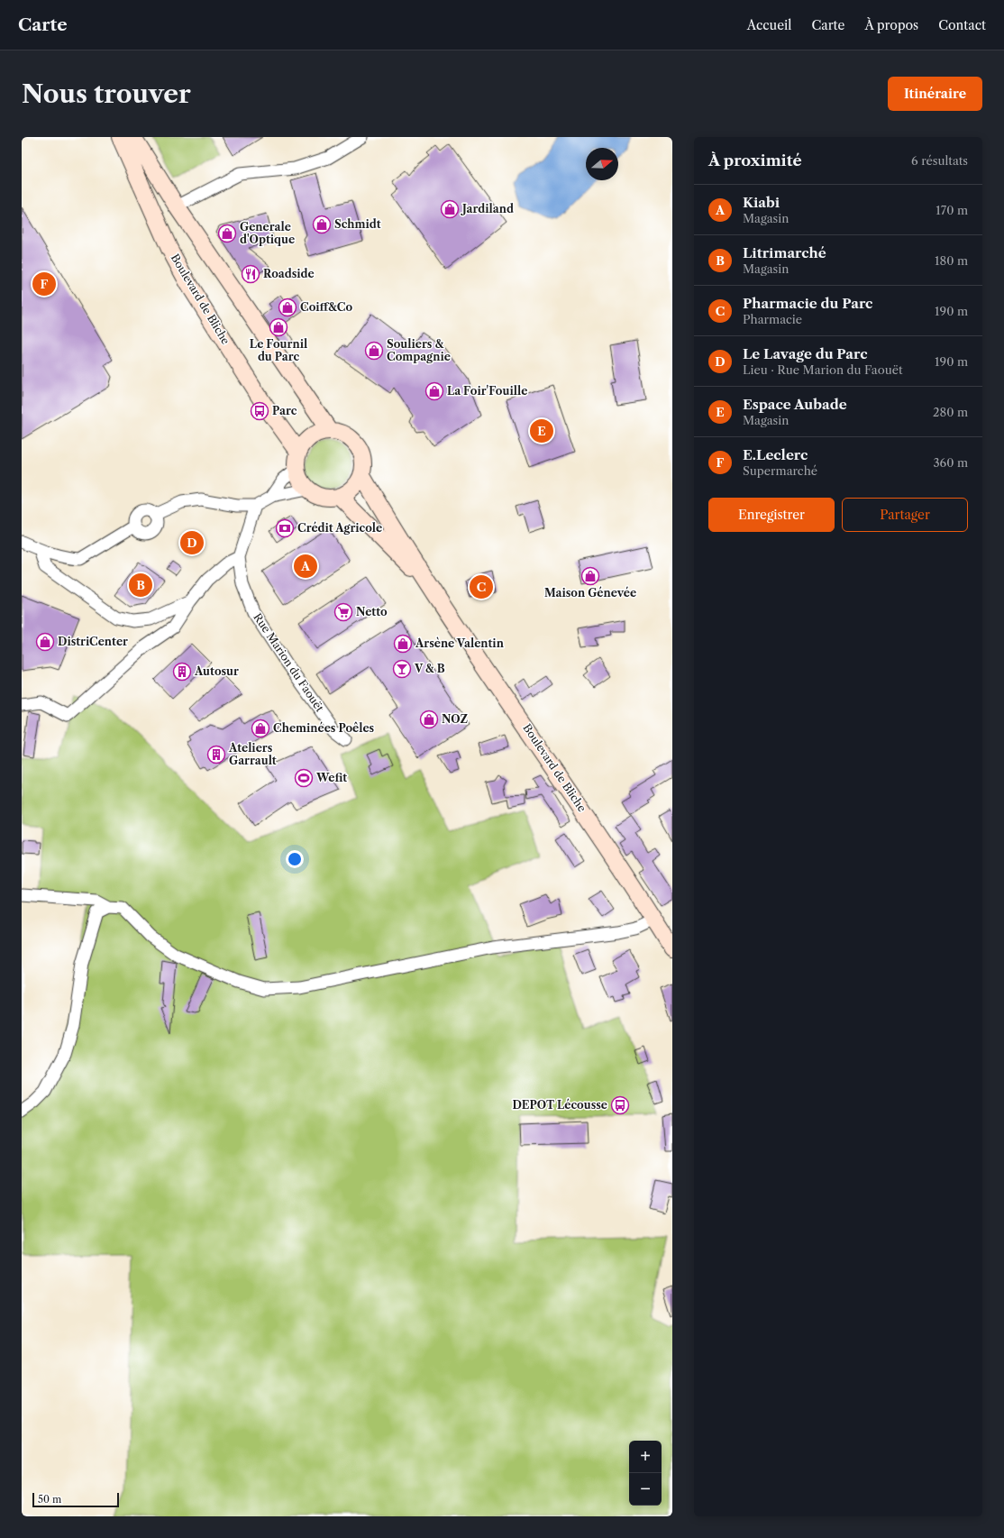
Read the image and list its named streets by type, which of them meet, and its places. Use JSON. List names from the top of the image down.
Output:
{
  "streets": {
    "main road": ["Boulevard de Bliche"],
    "street": ["Rue Marion du Faouët"]
  },
  "places": {
    "shop": [
      "Jardiland",
      "Schmidt",
      "Generale d'Optique",
      "Coiff&Co",
      "Le Fournil du Parc",
      "Souliers & Compagnie",
      "La Foir'Fouille",
      "Maison Génevée",
      "DistriCenter",
      "Arsène Valentin",
      "NOZ",
      "Cheminées Poêles"
    ],
    "restaurant": ["Roadside"],
    "bus stop": ["Parc", "DEPOT Lécousse"],
    "bank": ["Crédit Agricole"],
    "supermarket": ["Netto"],
    "bar": ["V & B"],
    "building": ["Autosur", "Ateliers Garrault"],
    "sports": ["Wefit"]
  },
  "scale_bar": "50 m",
  "north": "right",
  "page": {
    "header": "Carte",
    "nav": [
      "Accueil",
      "Carte",
      "À propos",
      "Contact"
    ],
    "buttons": [
      "Itinéraire",
      ["Enregistrer", "Partager"]
    ],
    "title": "Nous trouver",
    "heading": ["À proximité", "6 résultats"],
    "list": [
      {
        "mark": "A",
        "name": "Kiabi",
        "note": "Magasin",
        "value": "170 m"
      },
      {
        "mark": "B",
        "name": "Litrimarché",
        "note": "Magasin",
        "value": "180 m"
      },
      {
        "mark": "C",
        "name": "Pharmacie du Parc",
        "note": "Pharmacie",
        "value": "190 m"
      },
      {
        "mark": "D",
        "name": "Le Lavage du Parc",
        "note": "Lieu · Rue Marion du Faouët",
        "value": "190 m"
      },
      {
        "mark": "E",
        "name": "Espace Aubade",
        "note": "Magasin",
        "value": "280 m"
      },
      {
        "mark": "F",
        "name": "E.Leclerc",
        "note": "Supermarché",
        "value": "360 m"
      }
    ],
    "pins": [
      "F",
      "E",
      "D",
      "A",
      "B",
      "C"
    ],
    "map_buttons": ["+", "−"],
    "scale": "50 m"
  }
}
